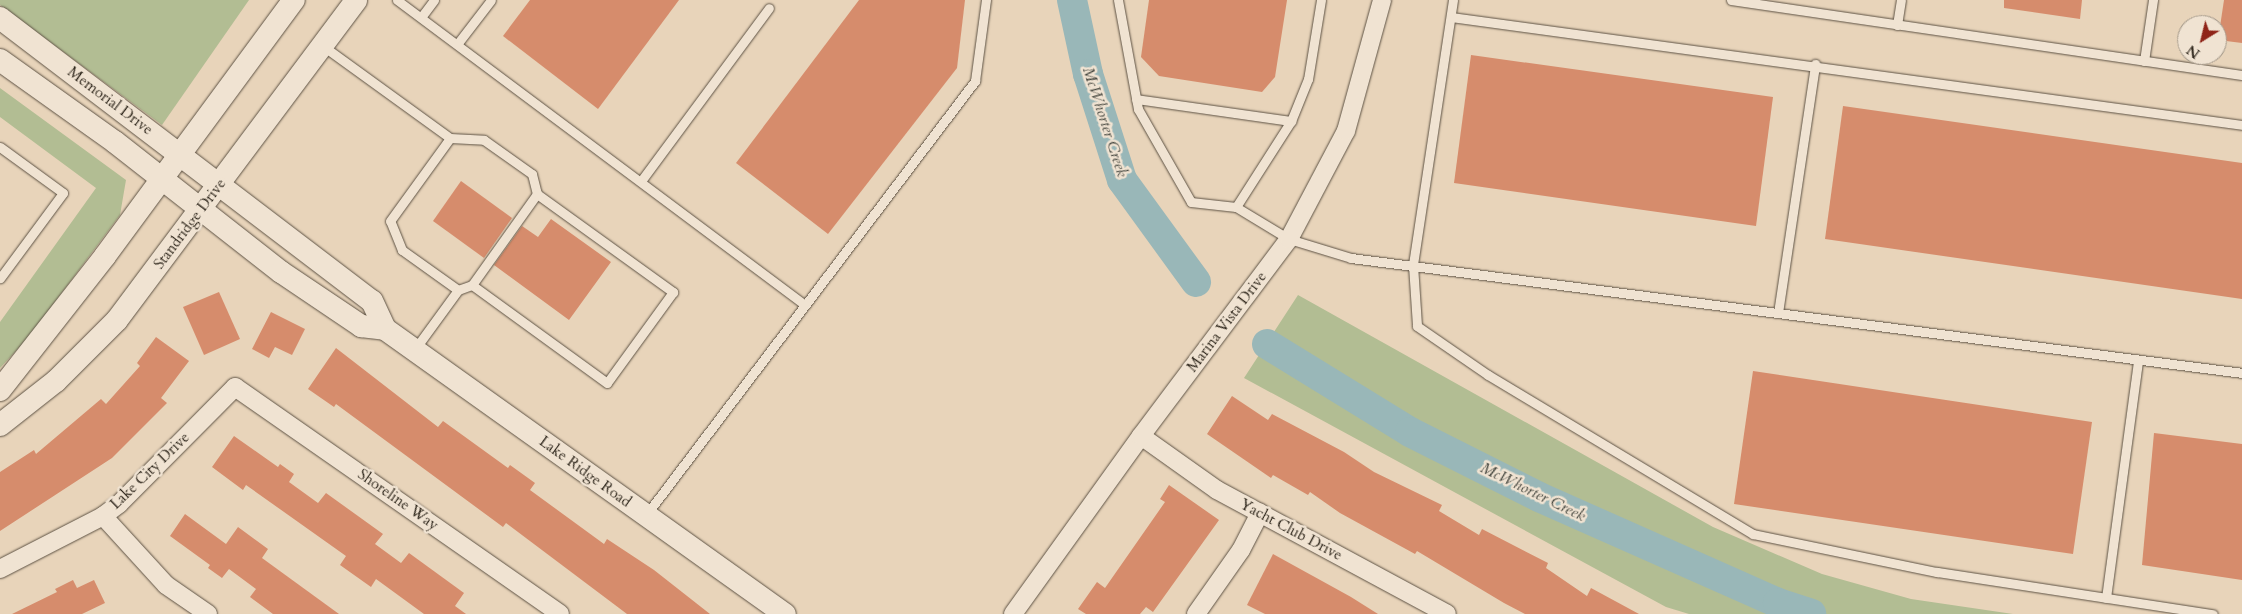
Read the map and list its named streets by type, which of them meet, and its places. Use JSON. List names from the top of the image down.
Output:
{
  "streets": {
    "street": [
      "Memorial Drive",
      "Standridge Drive",
      "Marina Vista Drive",
      "Lake City Drive",
      "Lake Ridge Road",
      "Shoreline Way",
      "Yacht Club Drive"
    ]
  },
  "crossings": [
    ["Memorial Drive", "Standridge Drive"],
    ["Memorial Drive", "Lake Ridge Road"],
    ["Standridge Drive", "Lake Ridge Road"],
    ["Marina Vista Drive", "Yacht Club Drive"],
    ["Lake City Drive", "Shoreline Way"]
  ],
  "water": ["McWhorter Creek"],
  "north": "bottom left"
}
